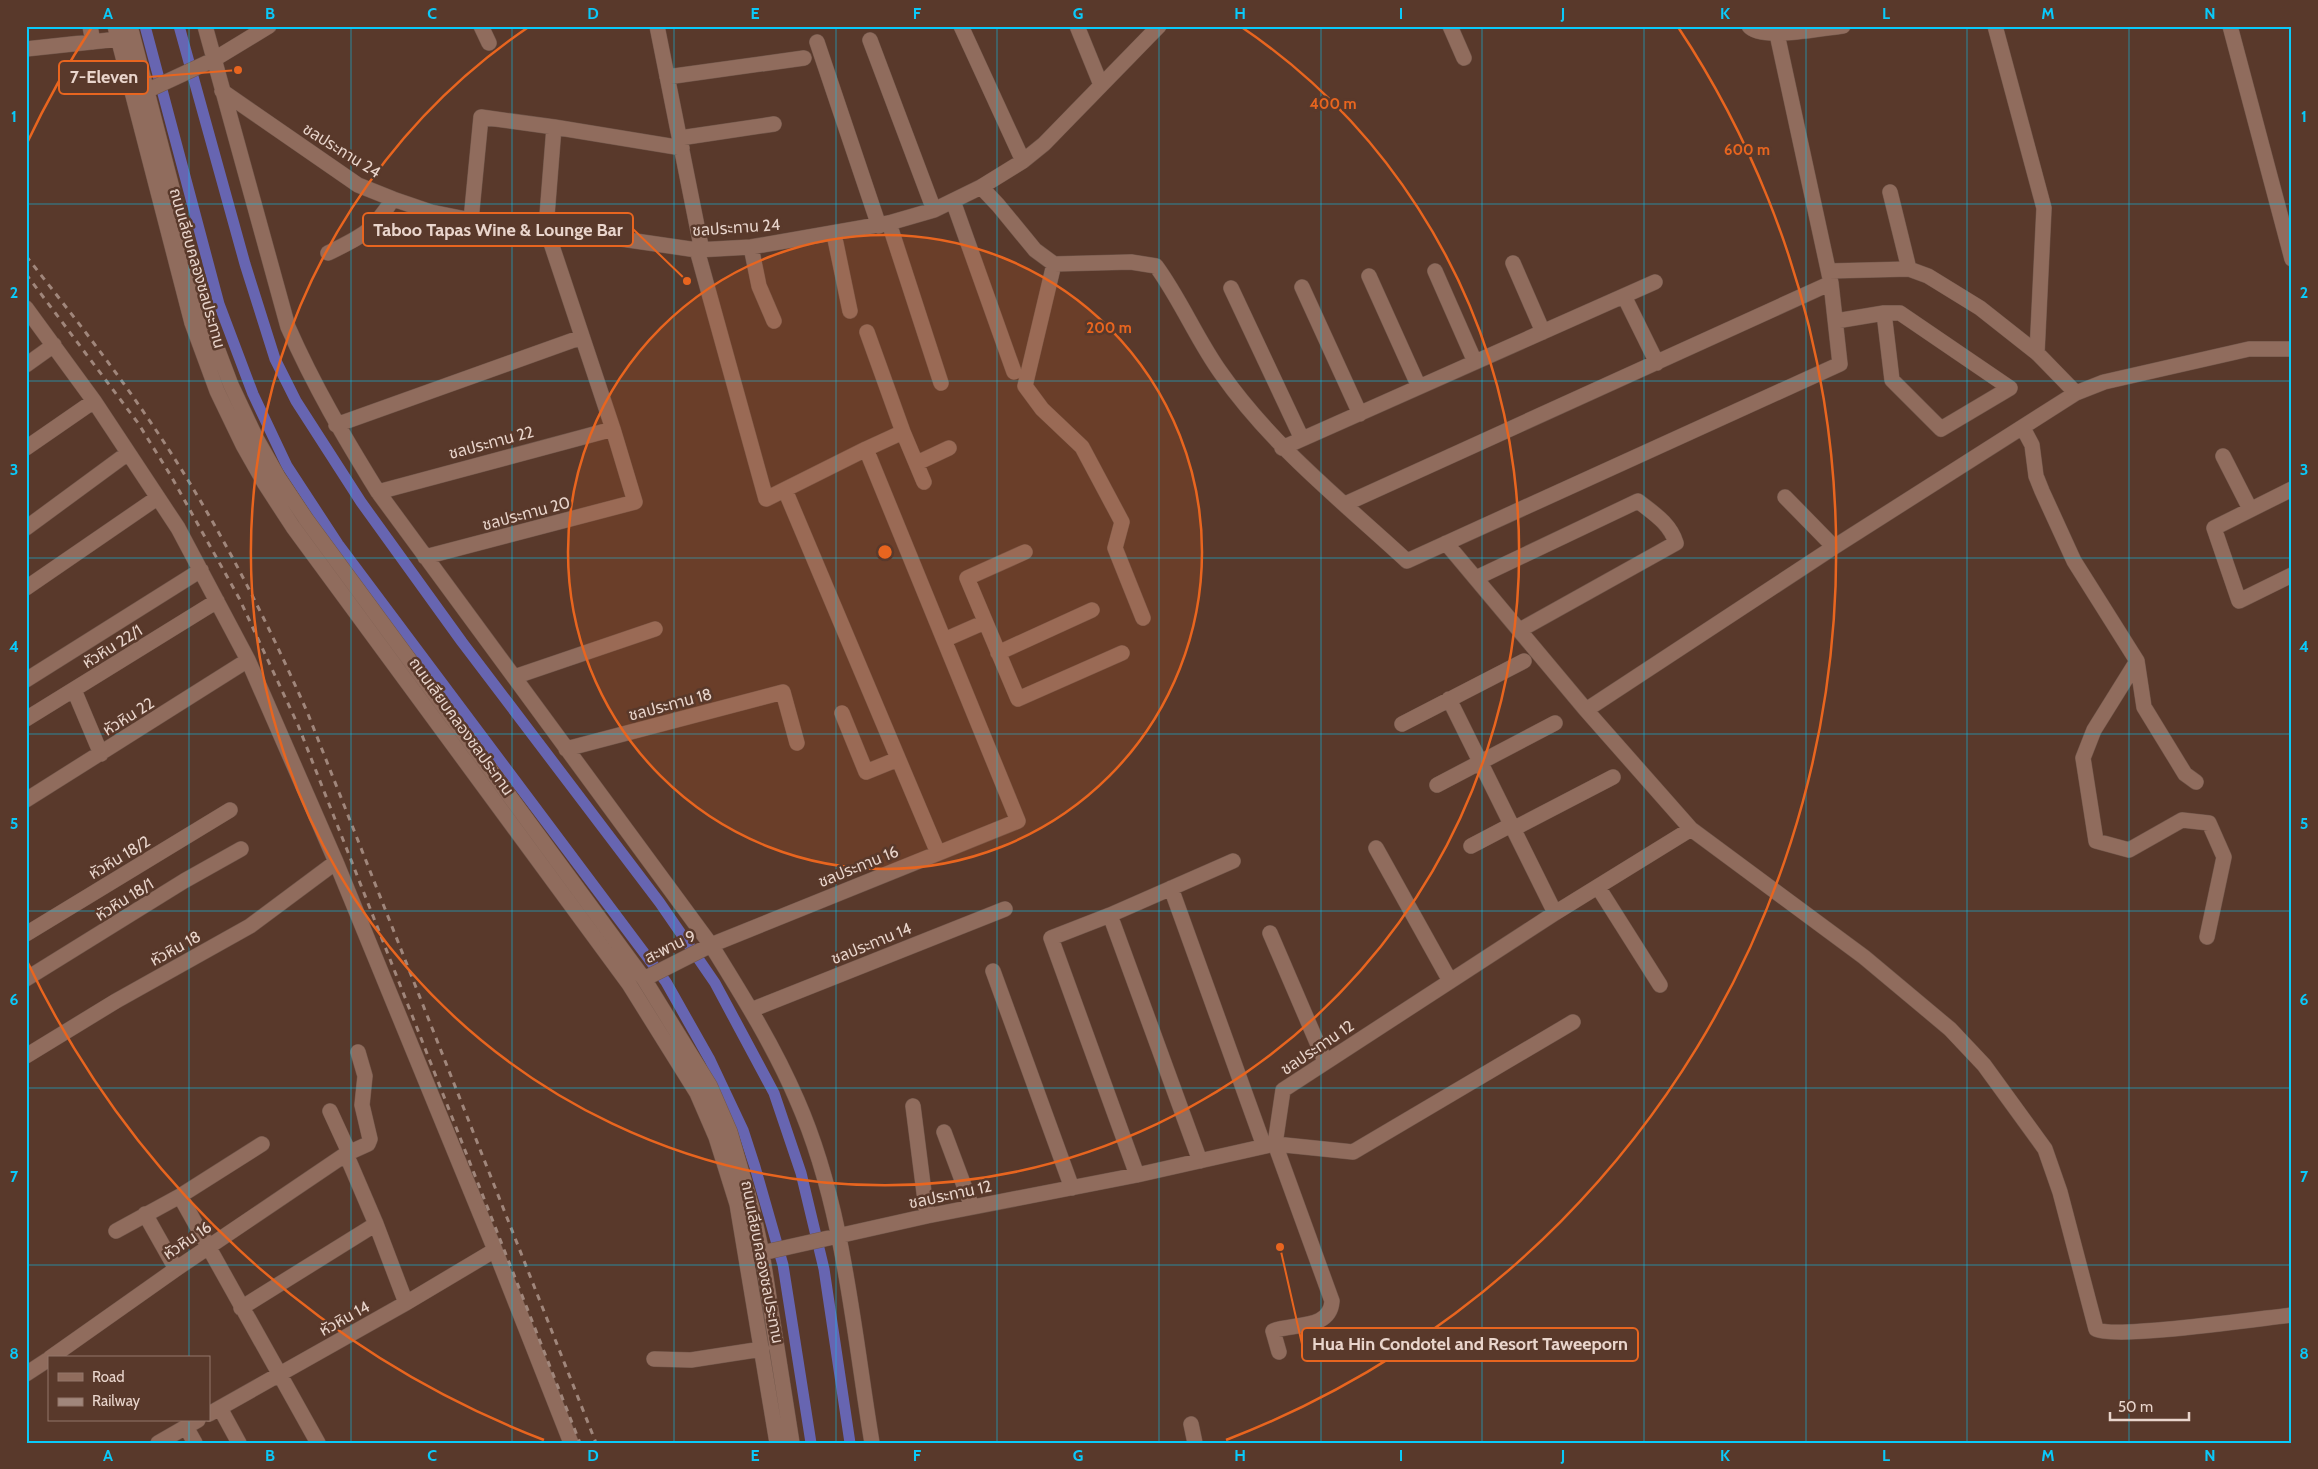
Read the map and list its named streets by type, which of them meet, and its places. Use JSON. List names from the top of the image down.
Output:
{
  "streets": {
    "street": [
      "ชลประทาน 24",
      "ถนนเลียบคลองชลประทาน",
      "ชลประทาน 22",
      "ชลประทาน 20",
      "หัวหิน 22/1",
      "ชลประทาน 18",
      "หัวหิน 22",
      "หัวหิน 18/2",
      "ชลประทาน 16",
      "หัวหิน 18/1",
      "ชลประทาน 14",
      "สะพาน 9",
      "หัวหิน 18",
      "ชลประทาน 12",
      "หัวหิน 16",
      "หัวหิน 14"
    ]
  },
  "crossings": [
    ["ถนนเลียบคลองชลประทาน", "สะพาน 9"],
    ["ถนนเลียบคลองชลประทาน", "ชลประทาน 12"],
    ["ชลประทาน 22", "ชลประทาน 20"],
    ["ชลประทาน 16", "สะพาน 9"]
  ],
  "places": ["7-Eleven", "Taboo Tapas Wine & Lounge Bar", "Hua Hin Condotel and Resort Taweeporn"],
  "legend": ["Road", "Railway"],
  "scale_bar": "50 m",
  "grid": {
    "columns": [
      "A",
      "B",
      "C",
      "D",
      "E",
      "F",
      "G",
      "H",
      "I",
      "J",
      "K",
      "L",
      "M",
      "N"
    ],
    "rows": [
      "1",
      "2",
      "3",
      "4",
      "5",
      "6",
      "7",
      "8"
    ]
  },
  "rings": ["400 m", "600 m", "200 m"]
}
